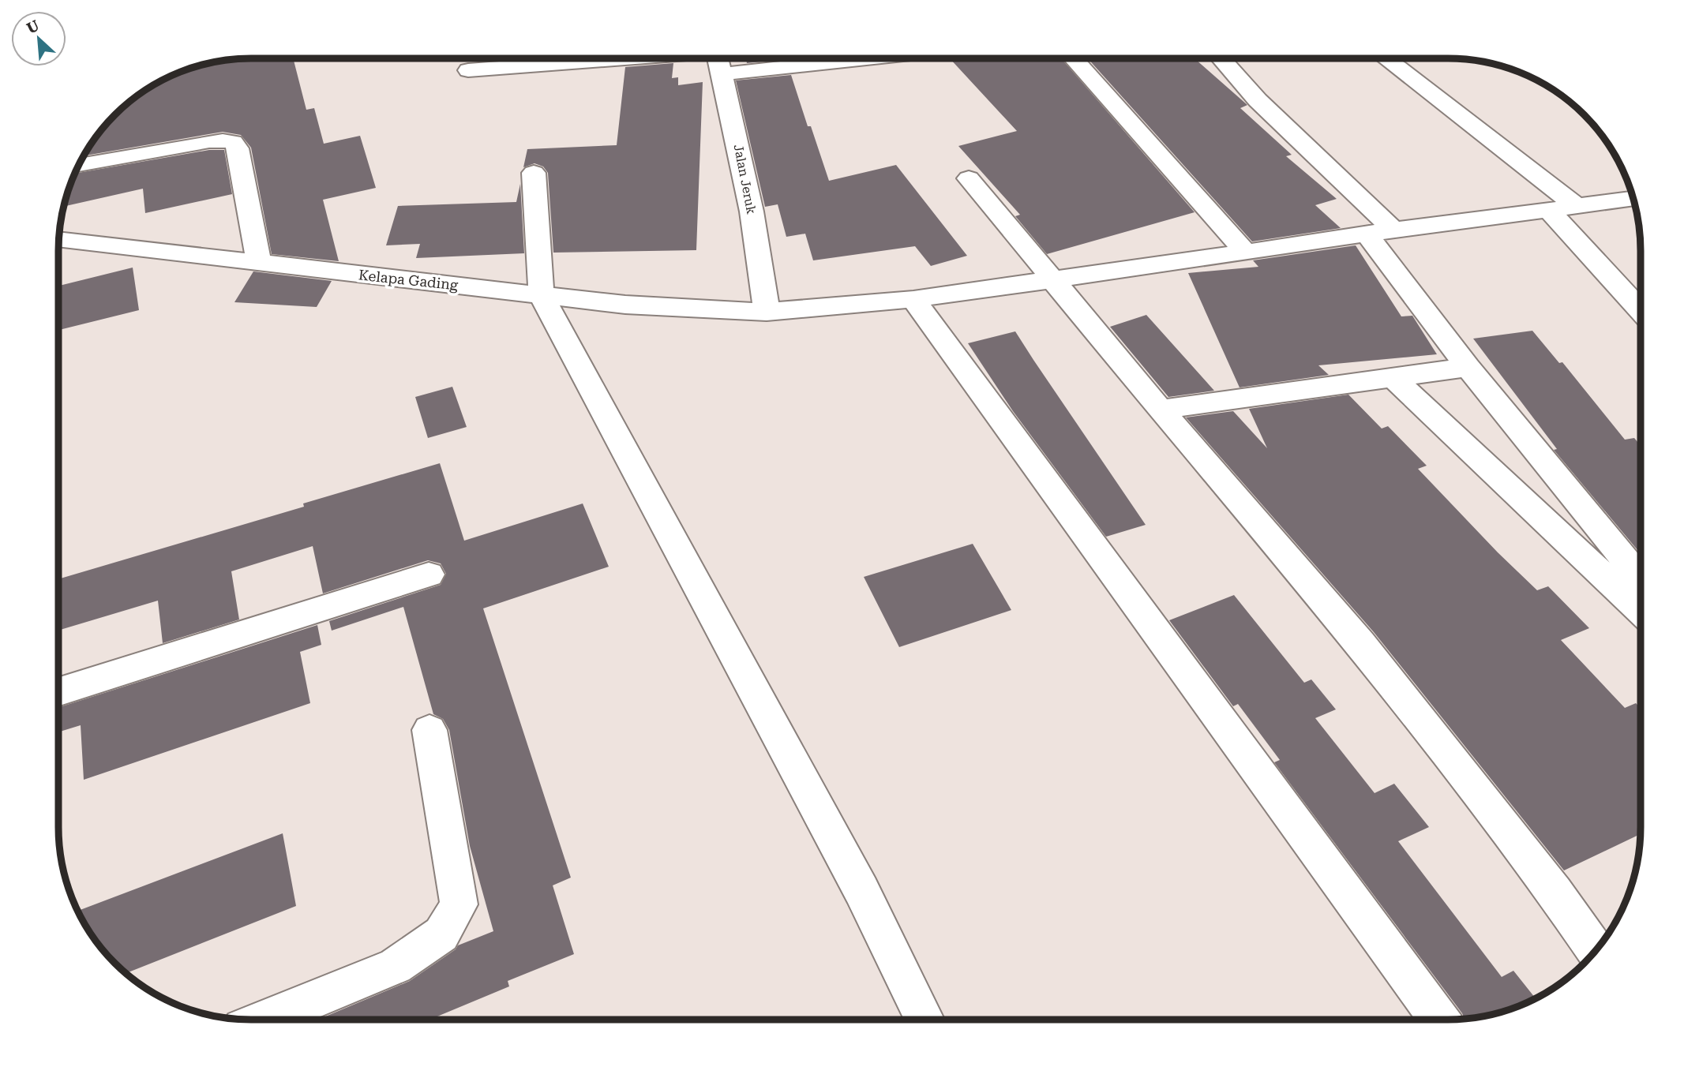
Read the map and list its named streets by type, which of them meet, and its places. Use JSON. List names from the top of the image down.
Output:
{
  "streets": {
    "street": ["Jalan Jeruk", "Kelapa Gading"]
  },
  "crossings": [
    ["Jalan Jeruk", "Kelapa Gading"]
  ],
  "north": "top left"
}
